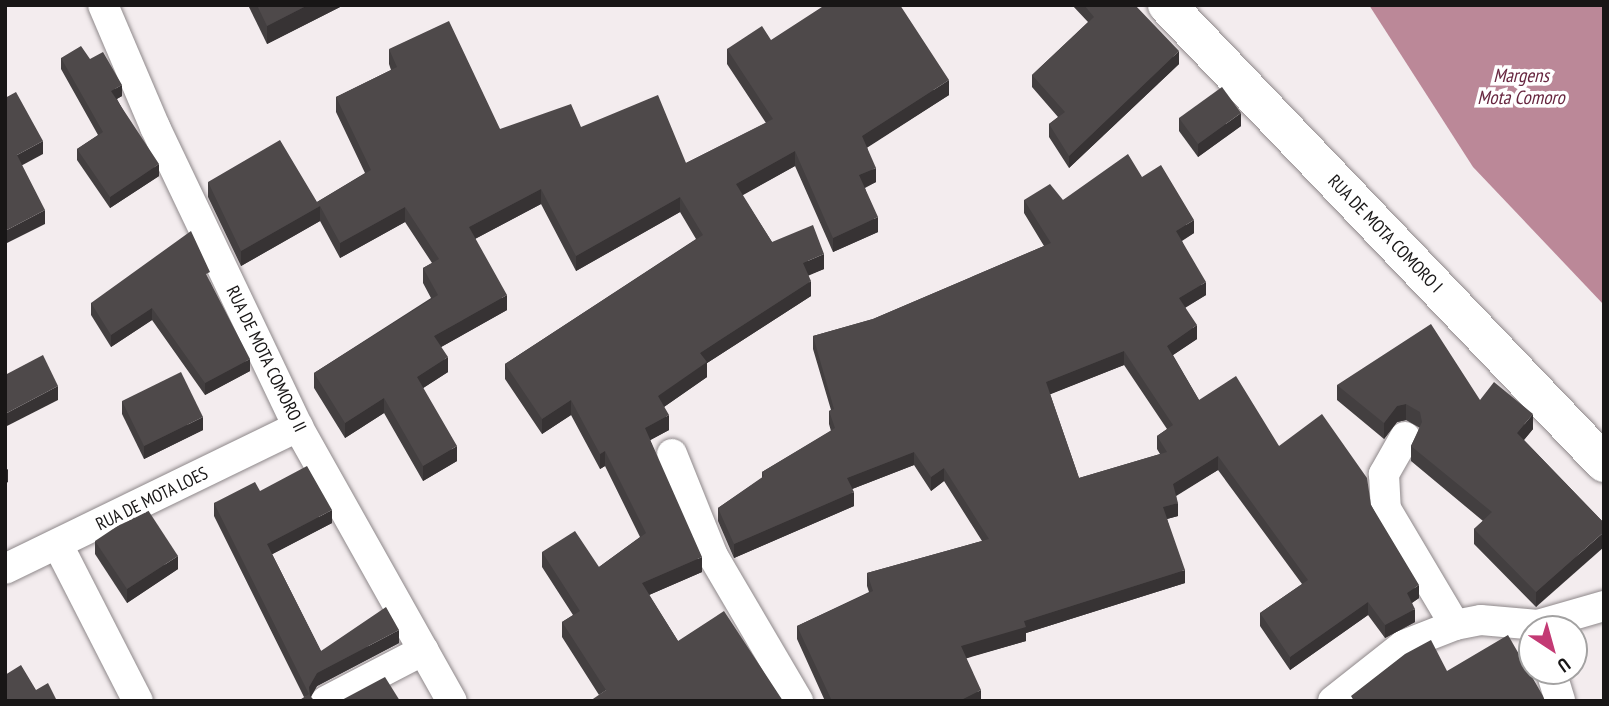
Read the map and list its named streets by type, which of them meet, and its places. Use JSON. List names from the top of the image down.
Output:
{
  "streets": {
    "street": ["RUA DE MOTA COMORO I", "RUA DE MOTA COMORO II", "RUA DE MOTA LOES"]
  },
  "crossings": [
    ["RUA DE MOTA COMORO II", "RUA DE MOTA LOES"]
  ],
  "water": ["Margens Mota Comoro"],
  "north": "bottom right"
}
